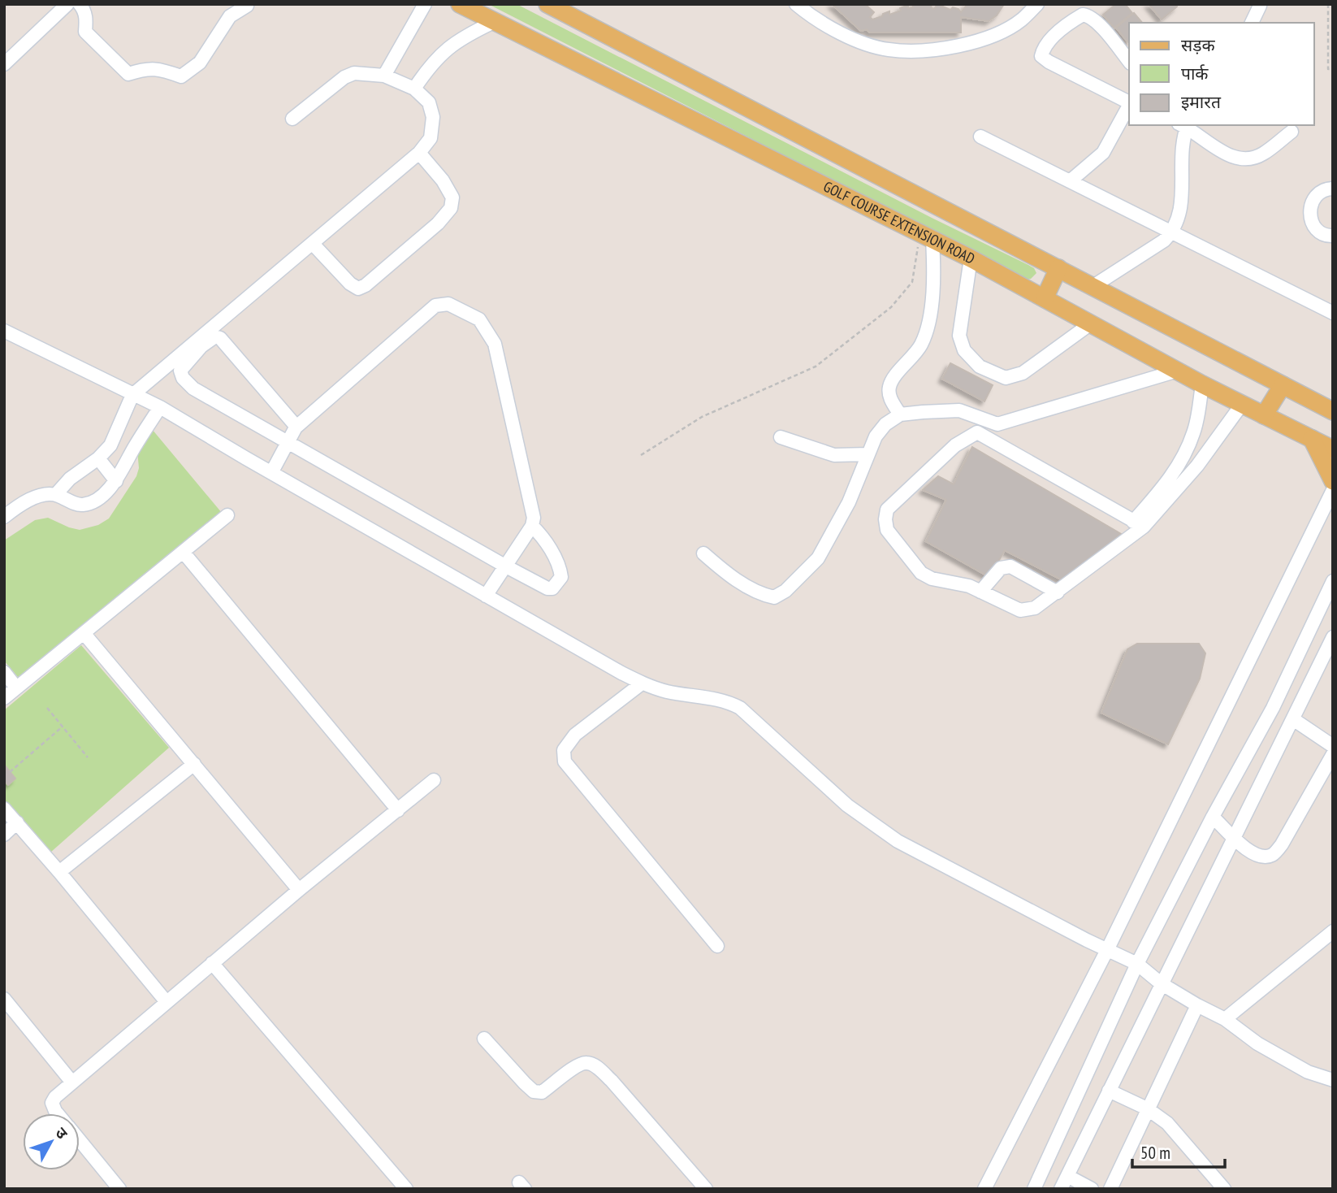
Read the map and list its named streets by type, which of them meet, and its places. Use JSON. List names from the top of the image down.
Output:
{
  "streets": {
    "main road": ["GOLF COURSE EXTENSION ROAD"]
  },
  "legend": ["सड़क", "पार्क", "इमारत"],
  "scale_bar": "50 m",
  "north": "top right"
}
